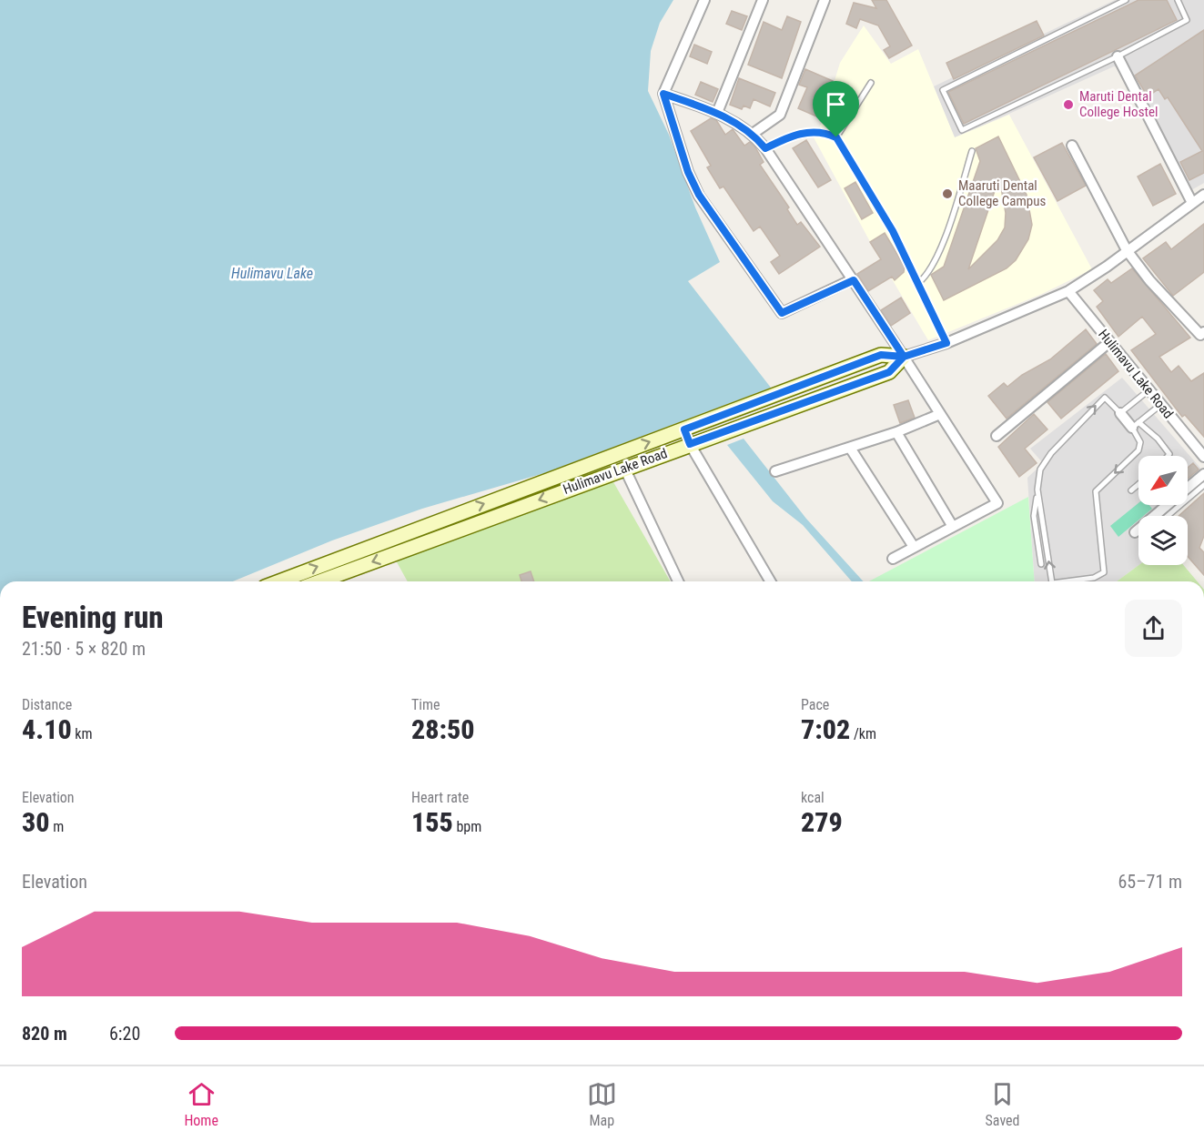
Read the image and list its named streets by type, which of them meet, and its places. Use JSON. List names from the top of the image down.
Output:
{
  "streets": {
    "main road": ["Hulimavu Lake Road"]
  },
  "water": ["Hulimavu Lake"],
  "places": ["Maruti Dental College Hostel", "Maaruti Dental College Campus"],
  "north": "bottom left",
  "page": {
    "heading": ["Evening run", "21:50 · 5 × 820 m"],
    "stats": [
      ["Distance", "4.10 km"],
      ["Time", "28:50"],
      ["Pace", "7:02 /km"],
      ["Elevation", "30 m"],
      ["Heart rate", "155 bpm"],
      ["kcal", "279"]
    ],
    "chart": ["Elevation", "65–71 m"],
    "list": [
      {
        "name": "820 m",
        "note": "6:20"
      }
    ],
    "tabs": ["Home", "Map", "Saved"]
  }
}
